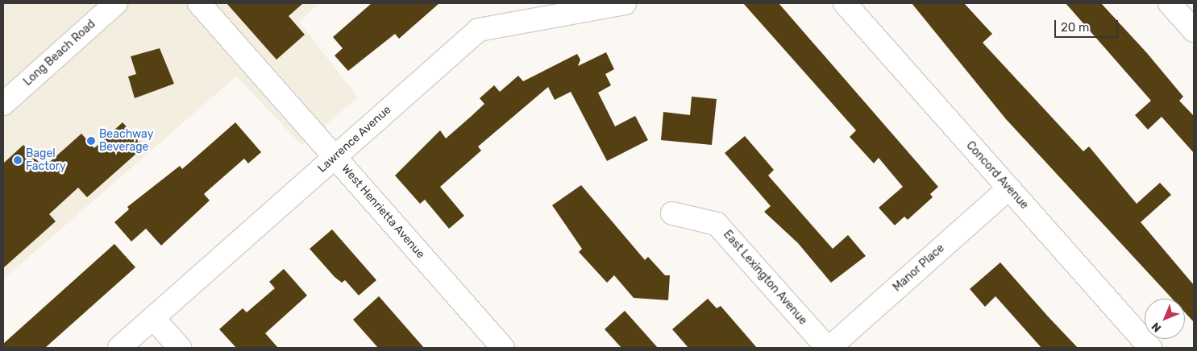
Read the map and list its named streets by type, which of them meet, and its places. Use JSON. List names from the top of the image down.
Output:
{
  "streets": {
    "street": [
      "Long Beach Road",
      "Lawrence Avenue",
      "Concord Avenue",
      "West Henrietta Avenue",
      "Manor Place",
      "East Lexington Avenue"
    ]
  },
  "crossings": [
    ["Lawrence Avenue", "West Henrietta Avenue"],
    ["Concord Avenue", "Manor Place"],
    ["Manor Place", "East Lexington Avenue"]
  ],
  "places": ["Beachway Beverage", "Bagel Factory"],
  "scale_bar": "20 m",
  "north": "bottom left"
}
